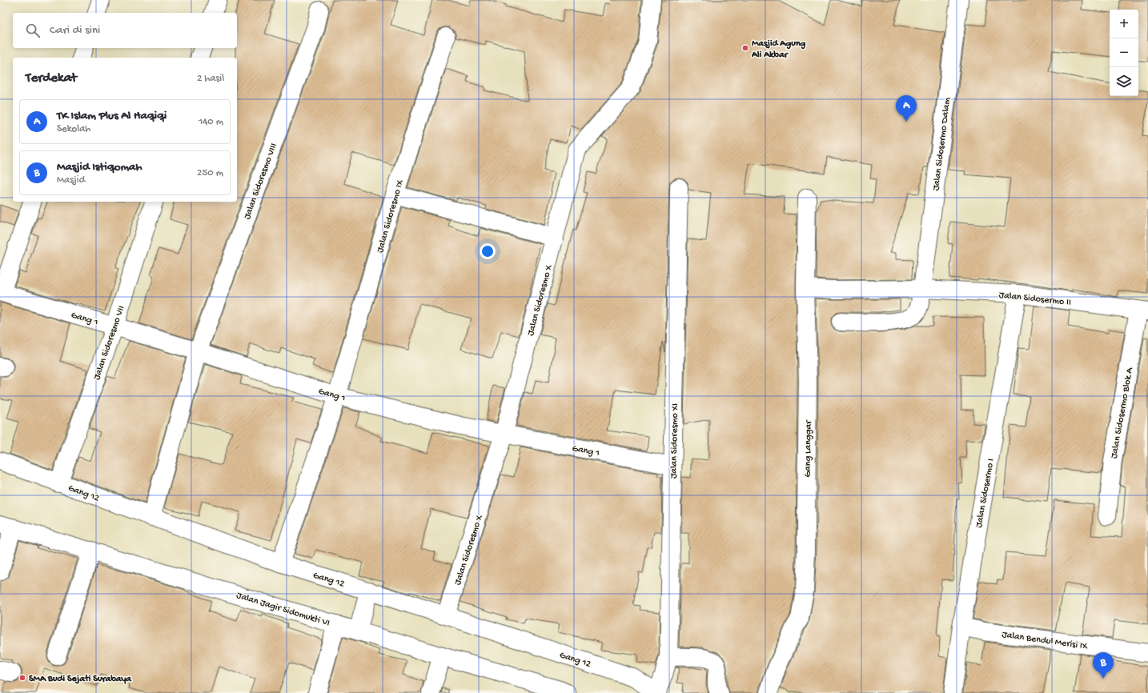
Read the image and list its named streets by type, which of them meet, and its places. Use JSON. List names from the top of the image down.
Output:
{
  "streets": {
    "street": [
      "Jalan Sidosermo Dalam",
      "Jalan Sidoresmo VIII",
      "Jalan Sidoresmo IX",
      "Jalan Sidosermo II",
      "Jalan Sidoresmo X",
      "Gang 1",
      "Jalan Sidoresmo VII",
      "Jalan Sidosermo Blok A",
      "Jalan Sidoresmo XI",
      "Gang Langgar",
      "Gang 12",
      "Jalan Sidosermo I",
      "Jalan Jagir Sidomukti VI",
      "Jalan Bendul Merisi IX"
    ]
  },
  "crossings": [
    ["Jalan Sidosermo Dalam", "Jalan Sidosermo II"],
    ["Jalan Sidoresmo VIII", "Gang 1"],
    ["Jalan Sidoresmo VIII", "Gang 12"],
    ["Jalan Sidoresmo IX", "Gang 1"],
    ["Jalan Sidoresmo IX", "Gang 12"],
    ["Jalan Sidosermo II", "Jalan Sidosermo Blok A"],
    ["Jalan Sidosermo II", "Gang Langgar"],
    ["Jalan Sidosermo II", "Jalan Sidosermo I"],
    ["Jalan Sidoresmo X", "Gang 1"],
    ["Jalan Sidoresmo X", "Gang 12"],
    ["Gang 1", "Jalan Sidoresmo VII"],
    ["Gang 1", "Jalan Sidoresmo XI"],
    ["Jalan Sidoresmo VII", "Gang 12"],
    ["Jalan Sidoresmo XI", "Gang 12"],
    ["Jalan Sidosermo I", "Jalan Bendul Merisi IX"]
  ],
  "places": ["Masjid Agung Ali Akbar", "SMA Budi Sejati Surabaya"],
  "page": {
    "map_buttons": ["+", "−"],
    "search": "Cari di sini",
    "heading": ["Terdekat", "2 hasil"],
    "pins": ["A", "B"],
    "list": [
      {
        "mark": "A",
        "name": "TK Islam Plus Al Haqiqi",
        "note": "Sekolah",
        "value": "140 m"
      },
      {
        "mark": "B",
        "name": "Masjid Istiqomah",
        "note": "Masjid",
        "value": "250 m"
      }
    ]
  }
}
